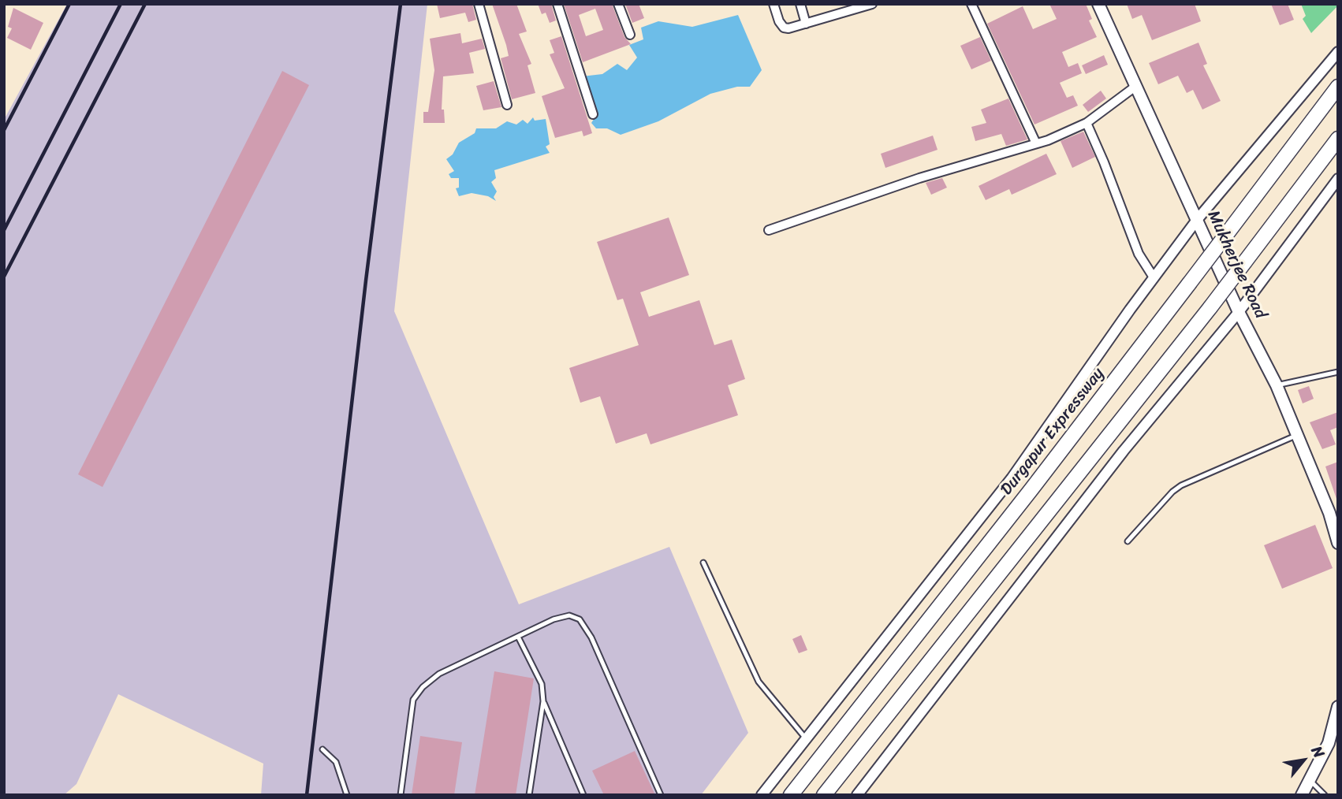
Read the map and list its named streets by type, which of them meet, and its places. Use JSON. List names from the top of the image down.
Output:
{
  "streets": {
    "highway": ["Durgapur Expressway"],
    "main road": ["Mukherjee Road"]
  },
  "north": "top right"
}
